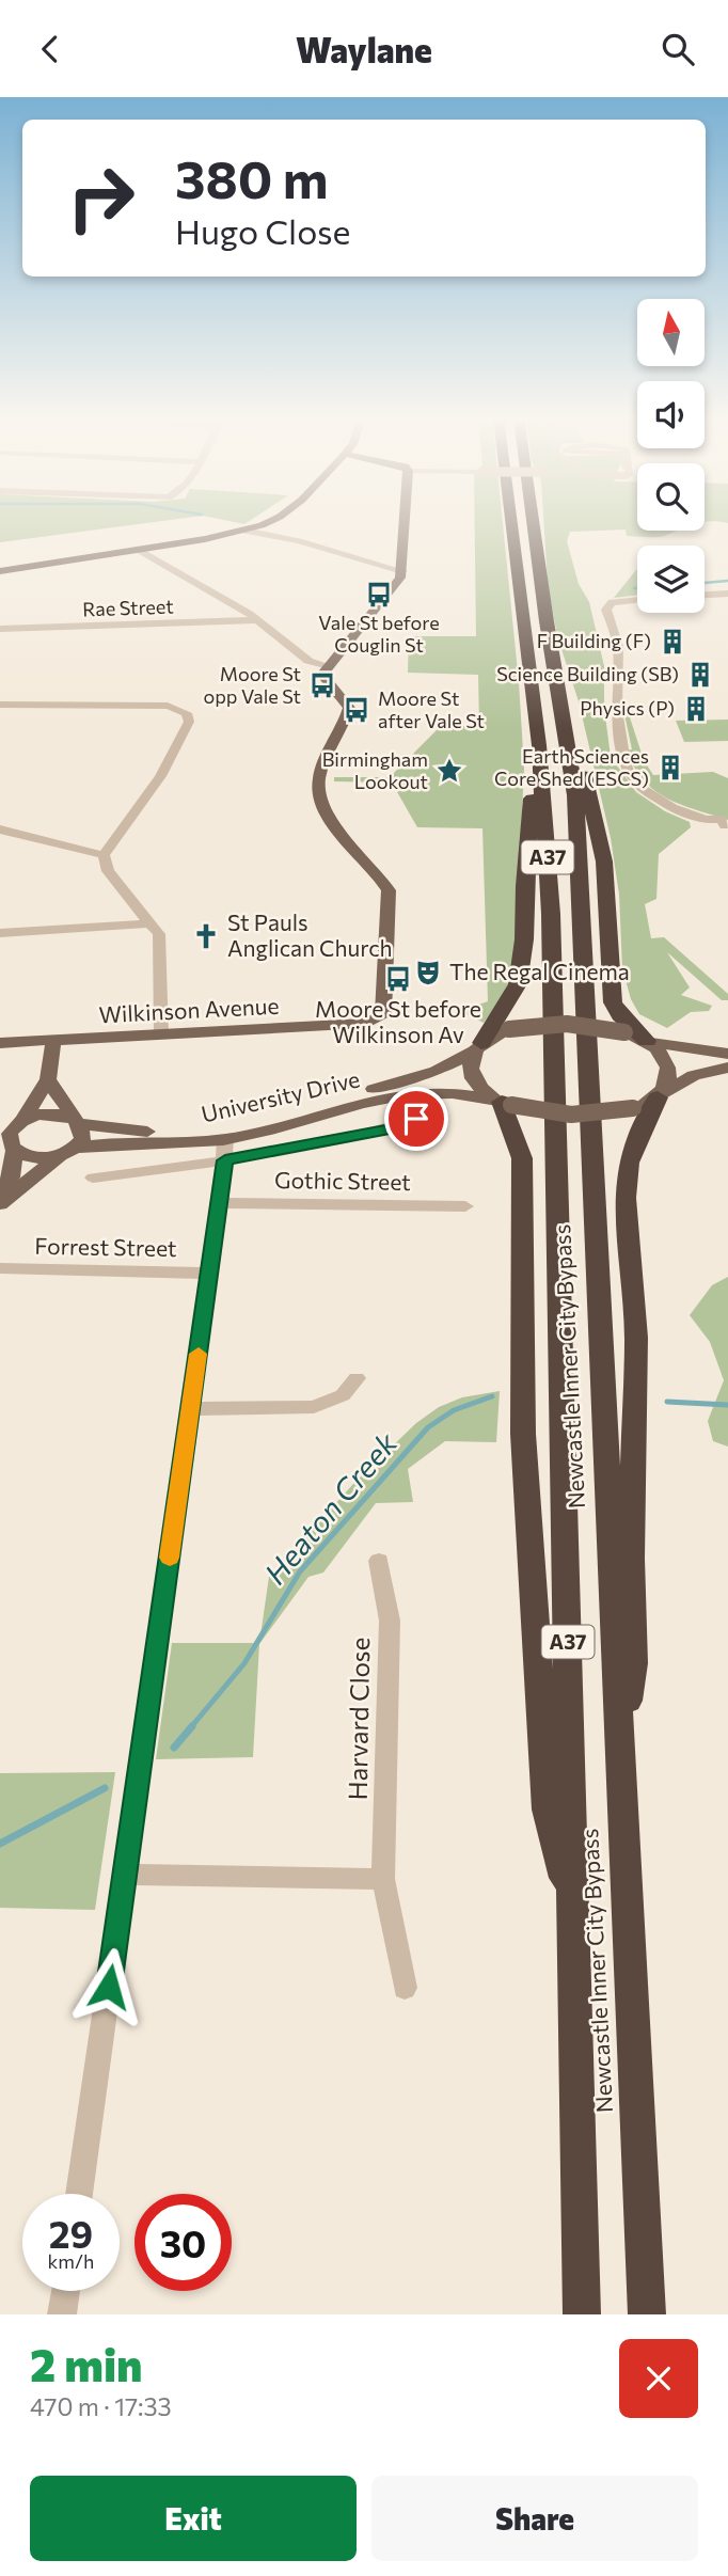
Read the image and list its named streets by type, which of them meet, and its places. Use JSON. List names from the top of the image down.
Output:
{
  "streets": {
    "highway": ["A37", "Newcastle Inner City Bypass"],
    "main road": ["Wilkinson Avenue", "University Drive"],
    "street": [
      "Rae Street",
      "Gothic Street",
      "Forrest Street",
      "Harvard Close"
    ]
  },
  "water": ["Heaton Creek"],
  "places": {
    "bus stop": [
      "Vale St before Couglin St",
      "Moore St opp Vale St",
      "Moore St after Vale St",
      "Moore St before Wilkinson Av"
    ],
    "building": [
      "F Building (F)",
      "Science Building (SB)",
      "Physics (P)",
      "Earth Sciences Core Shed (ESCS)"
    ],
    "place": ["Birmingham Lookout"],
    "church": ["St Pauls Anglican Church"],
    "theatre": ["The Regal Cinema"]
  },
  "north": "top",
  "page": {
    "header": "Waylane",
    "turn": ["380 m", "Hugo Close"],
    "speed": "29 km/h",
    "limit": "30",
    "heading": ["2 min", "470 m · 17:33"],
    "buttons": ["Exit", "Share"]
  }
}
